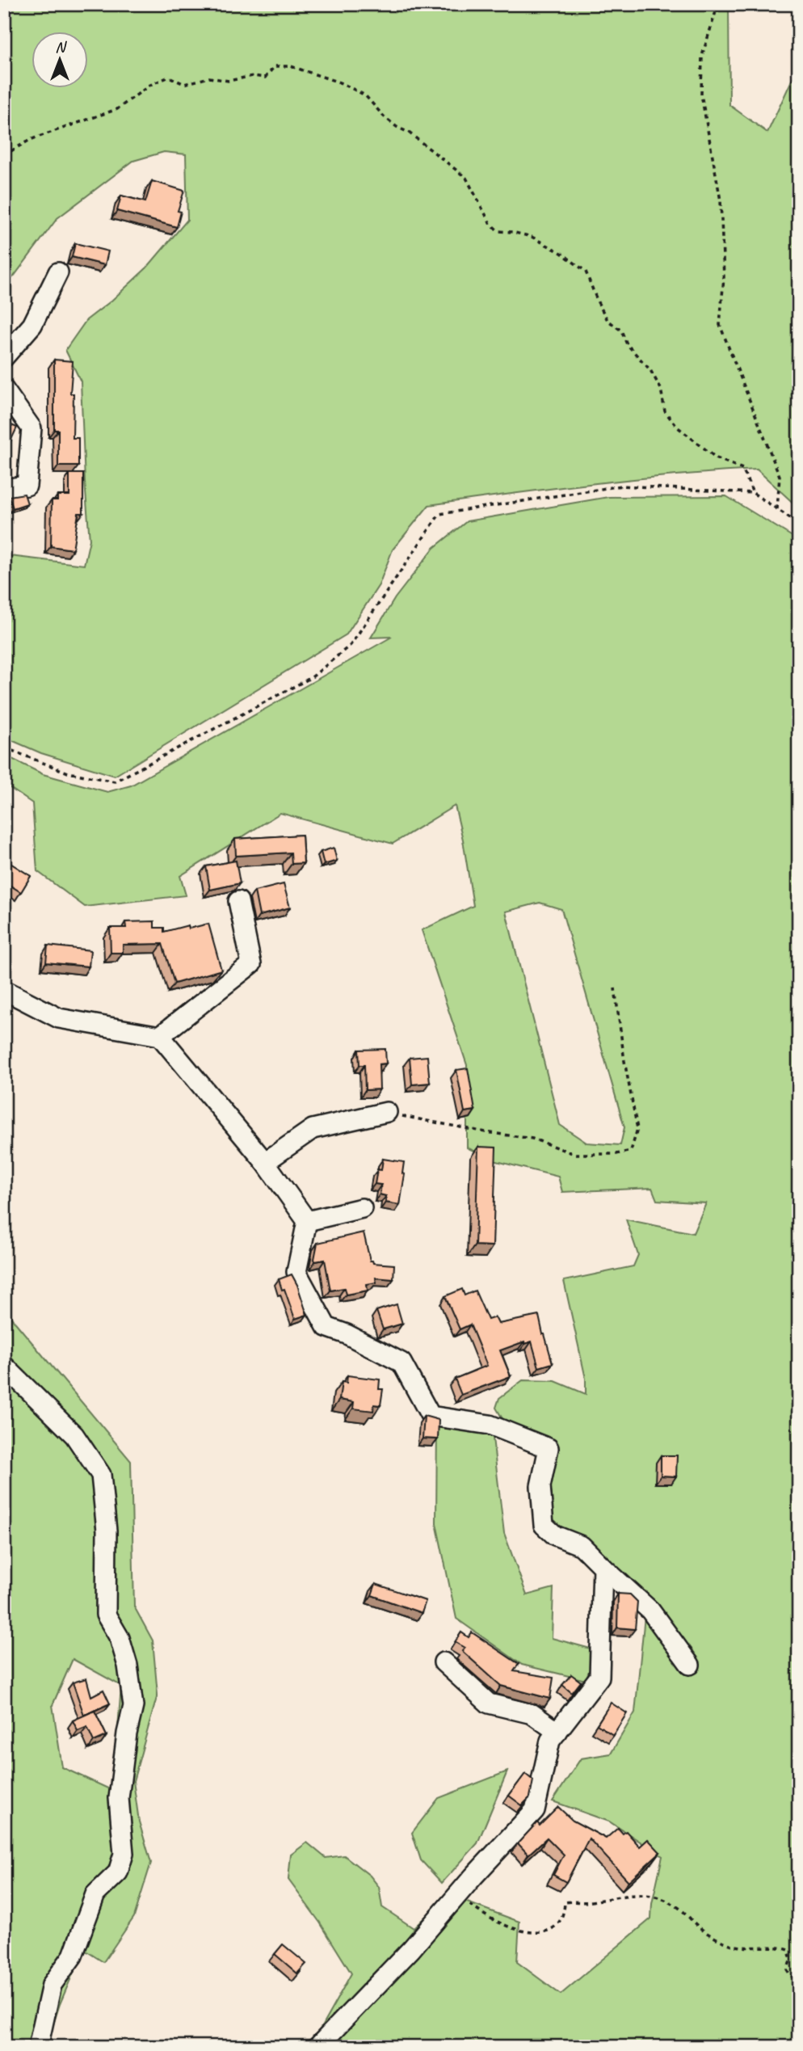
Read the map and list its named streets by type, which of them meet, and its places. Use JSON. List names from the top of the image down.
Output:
{
  "north": "top"
}
